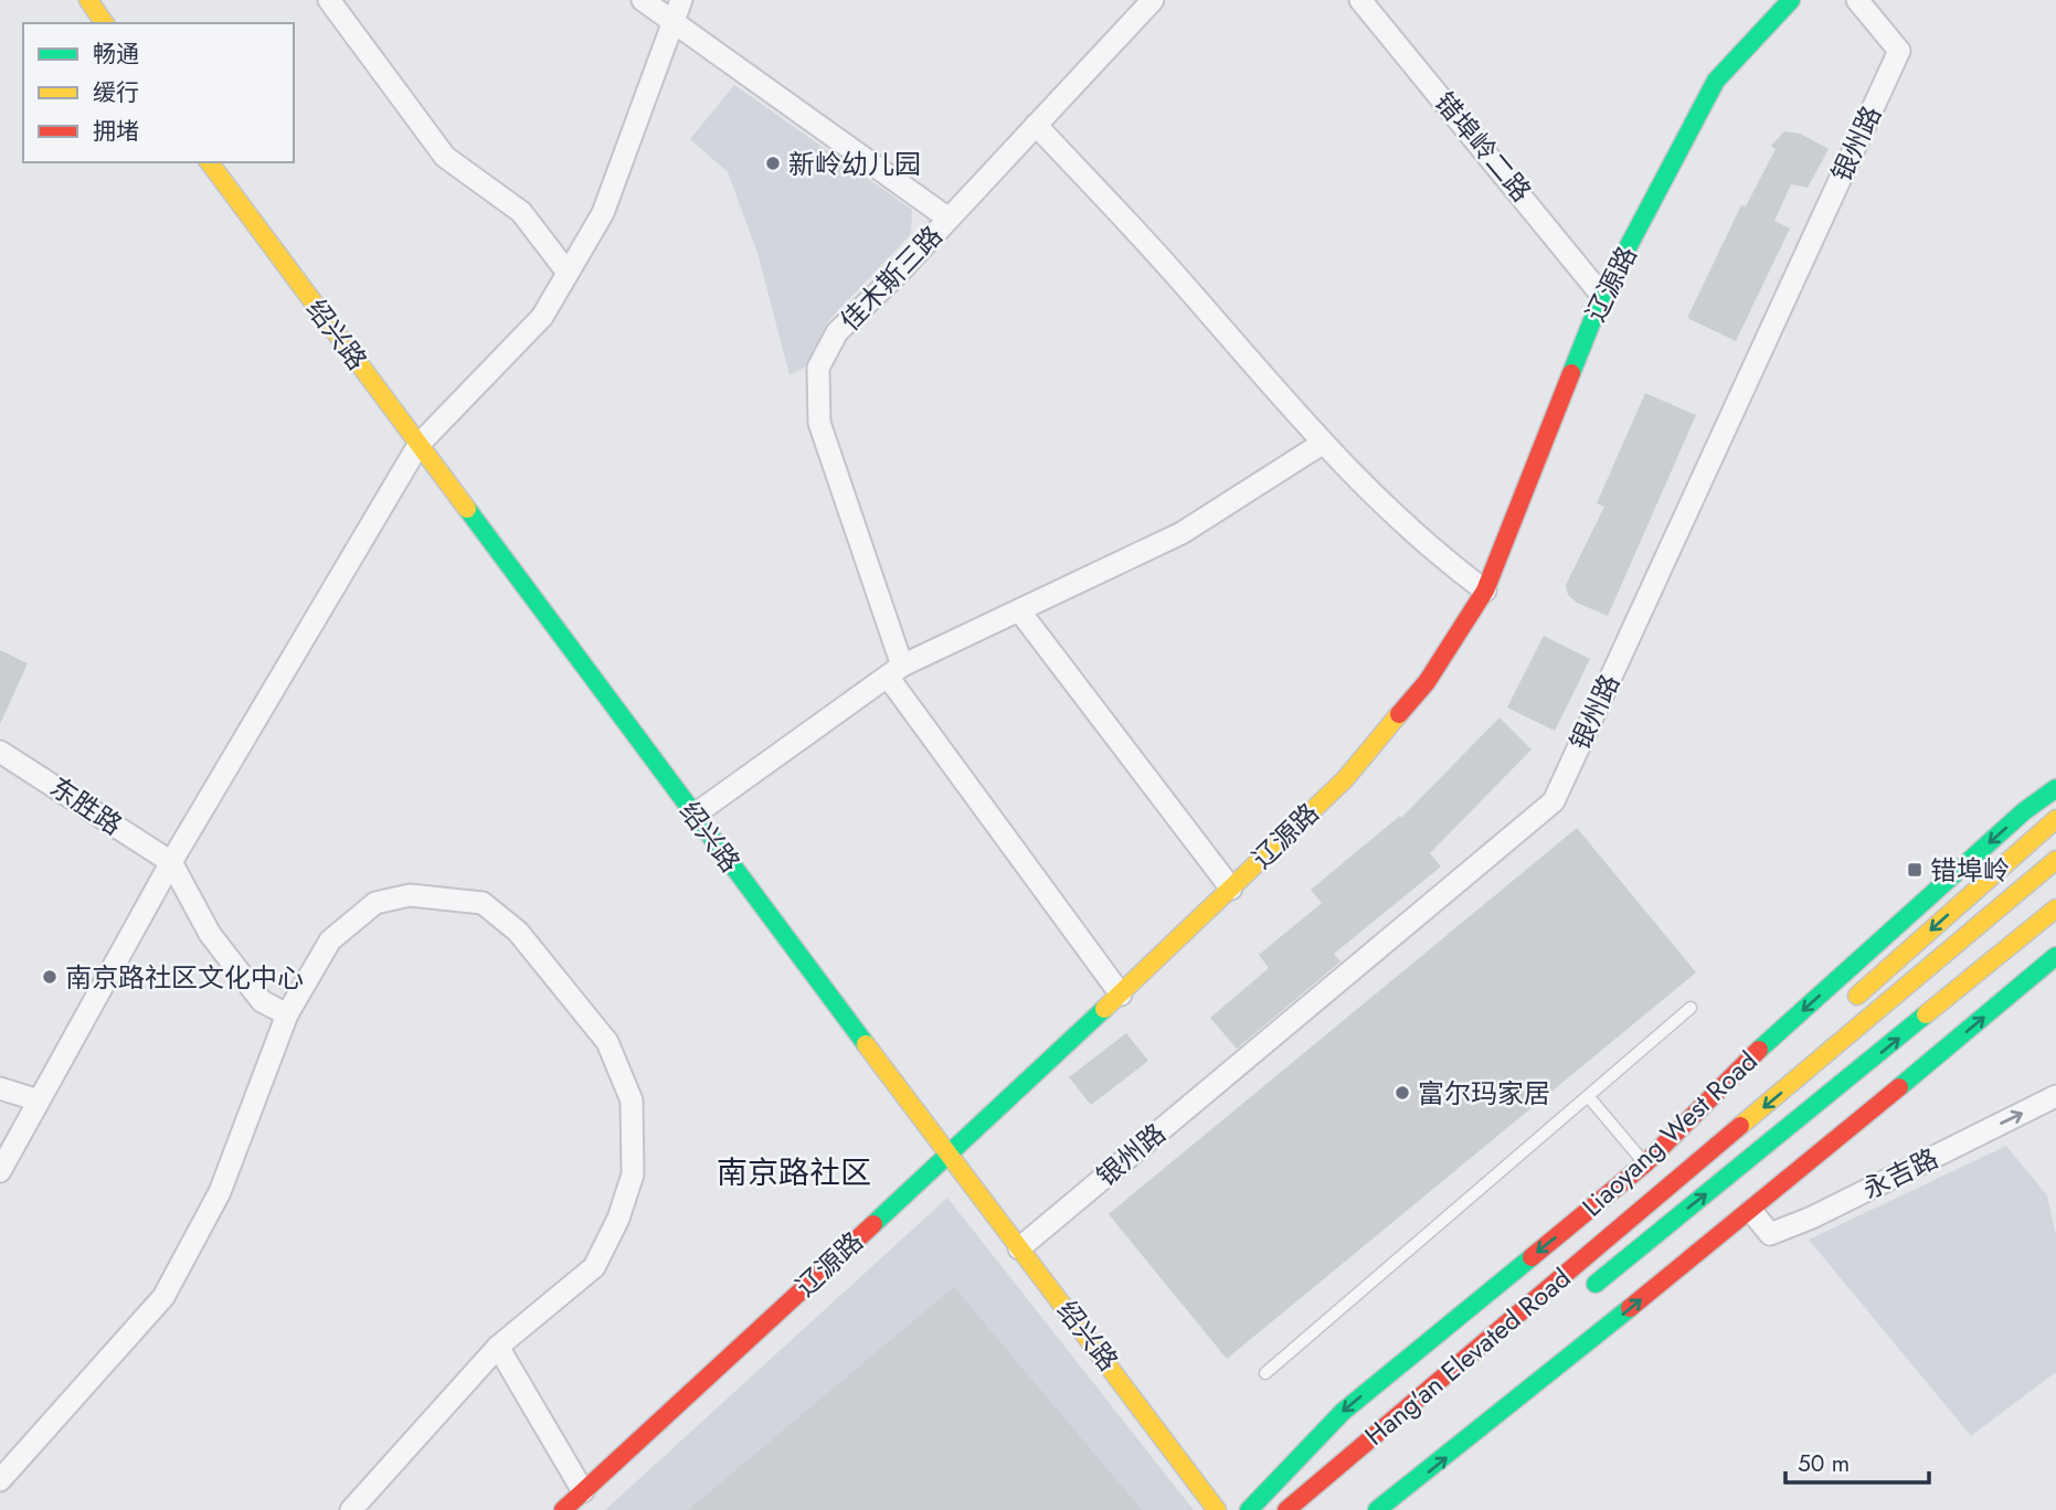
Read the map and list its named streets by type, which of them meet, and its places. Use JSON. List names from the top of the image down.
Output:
{
  "streets": {
    "main road": [
      "辽源路",
      "绍兴路",
      "Liaoyang West Road",
      "Hang'an Elevated Road"
    ],
    "street": [
      "银州路",
      "错埠岭二路",
      "佳木斯三路",
      "东胜路",
      "永吉路"
    ]
  },
  "crossings": [
    ["银州路", "绍兴路"],
    ["错埠岭二路", "辽源路"],
    ["佳木斯三路", "辽源路"],
    ["辽源路", "绍兴路"],
    ["Liaoyang West Road", "Hang'an Elevated Road"]
  ],
  "one_way": ["永吉路"],
  "districts": ["南京路社区"],
  "places": {
    "other": ["新岭幼儿园", "南京路社区文化中心", "富尔玛家居"],
    "transit": ["错埠岭"]
  },
  "legend": ["畅通", "缓行", "拥堵"],
  "scale_bar": "50 m"
}
